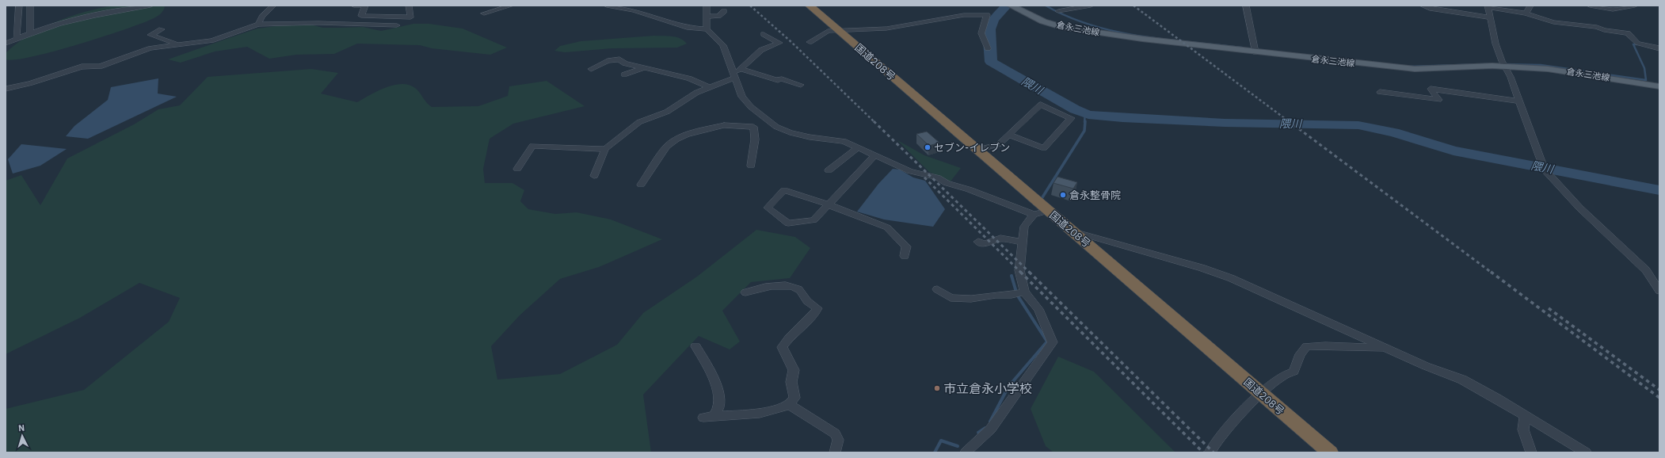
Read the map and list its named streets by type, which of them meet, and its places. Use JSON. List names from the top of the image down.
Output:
{
  "streets": {
    "highway": ["国道208号"],
    "main road": ["倉永三池線"]
  },
  "water": ["隈川"],
  "places": ["セブン-イレブン", "倉永整骨院", "市立倉永小学校"],
  "north": "top"
}
